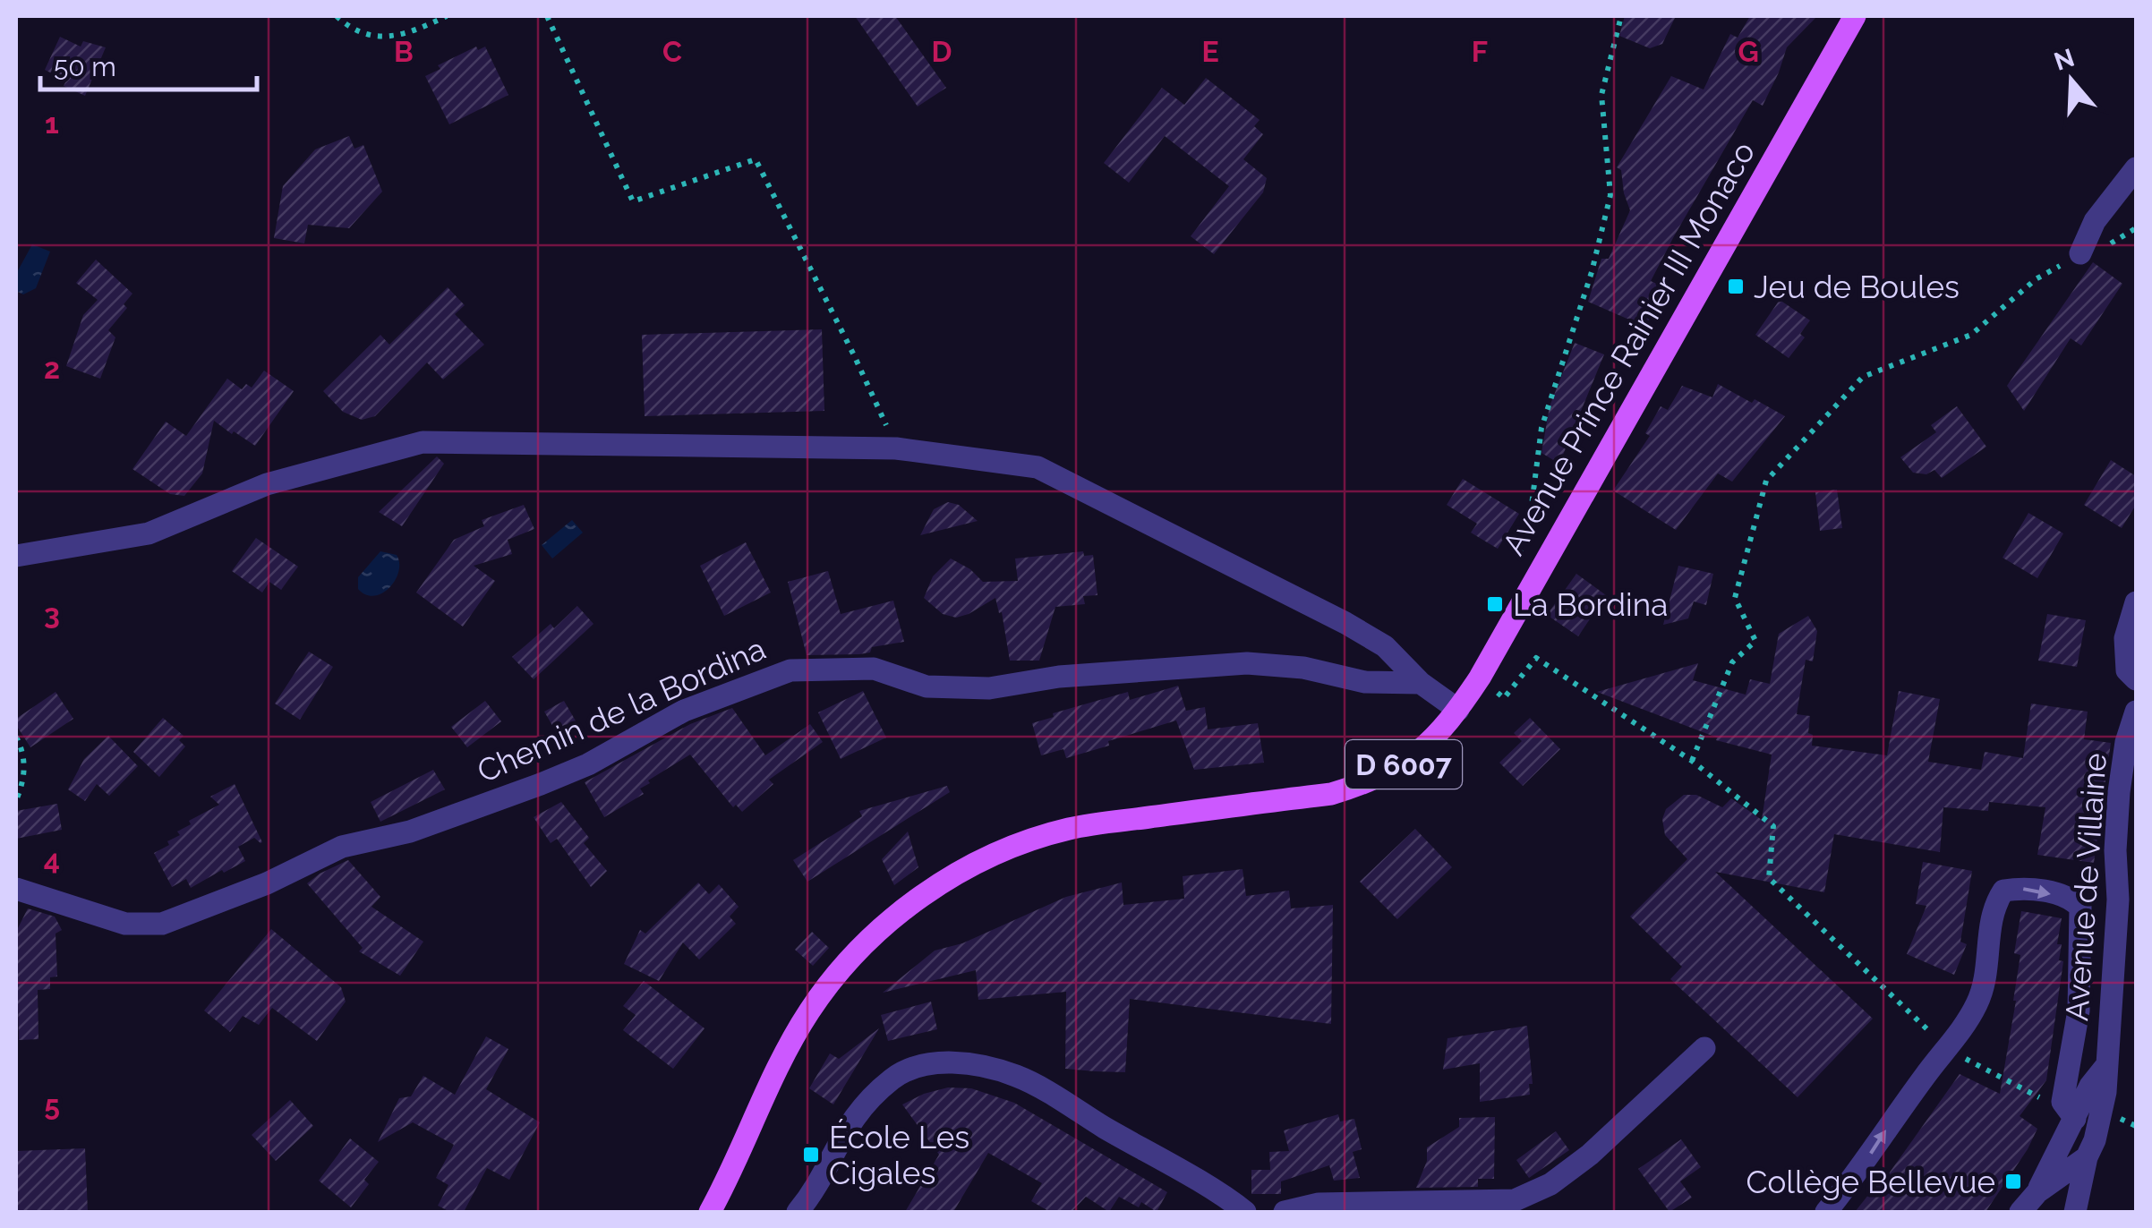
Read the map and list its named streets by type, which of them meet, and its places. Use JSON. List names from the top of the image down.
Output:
{
  "streets": {
    "main road": ["Avenue Prince Rainier III Monaco", "D 6007"],
    "street": ["Chemin de la Bordina", "Avenue de Villaine"]
  },
  "places": {
    "transit": [
      "Jeu de Boules",
      "La Bordina",
      "École Les Cigales",
      "Collège Bellevue"
    ]
  },
  "scale_bar": "50 m",
  "north": "top",
  "grid": {
    "columns": [
      "B",
      "C",
      "D",
      "E",
      "F",
      "G"
    ],
    "rows": [
      "1",
      "2",
      "3",
      "4",
      "5"
    ]
  }
}
